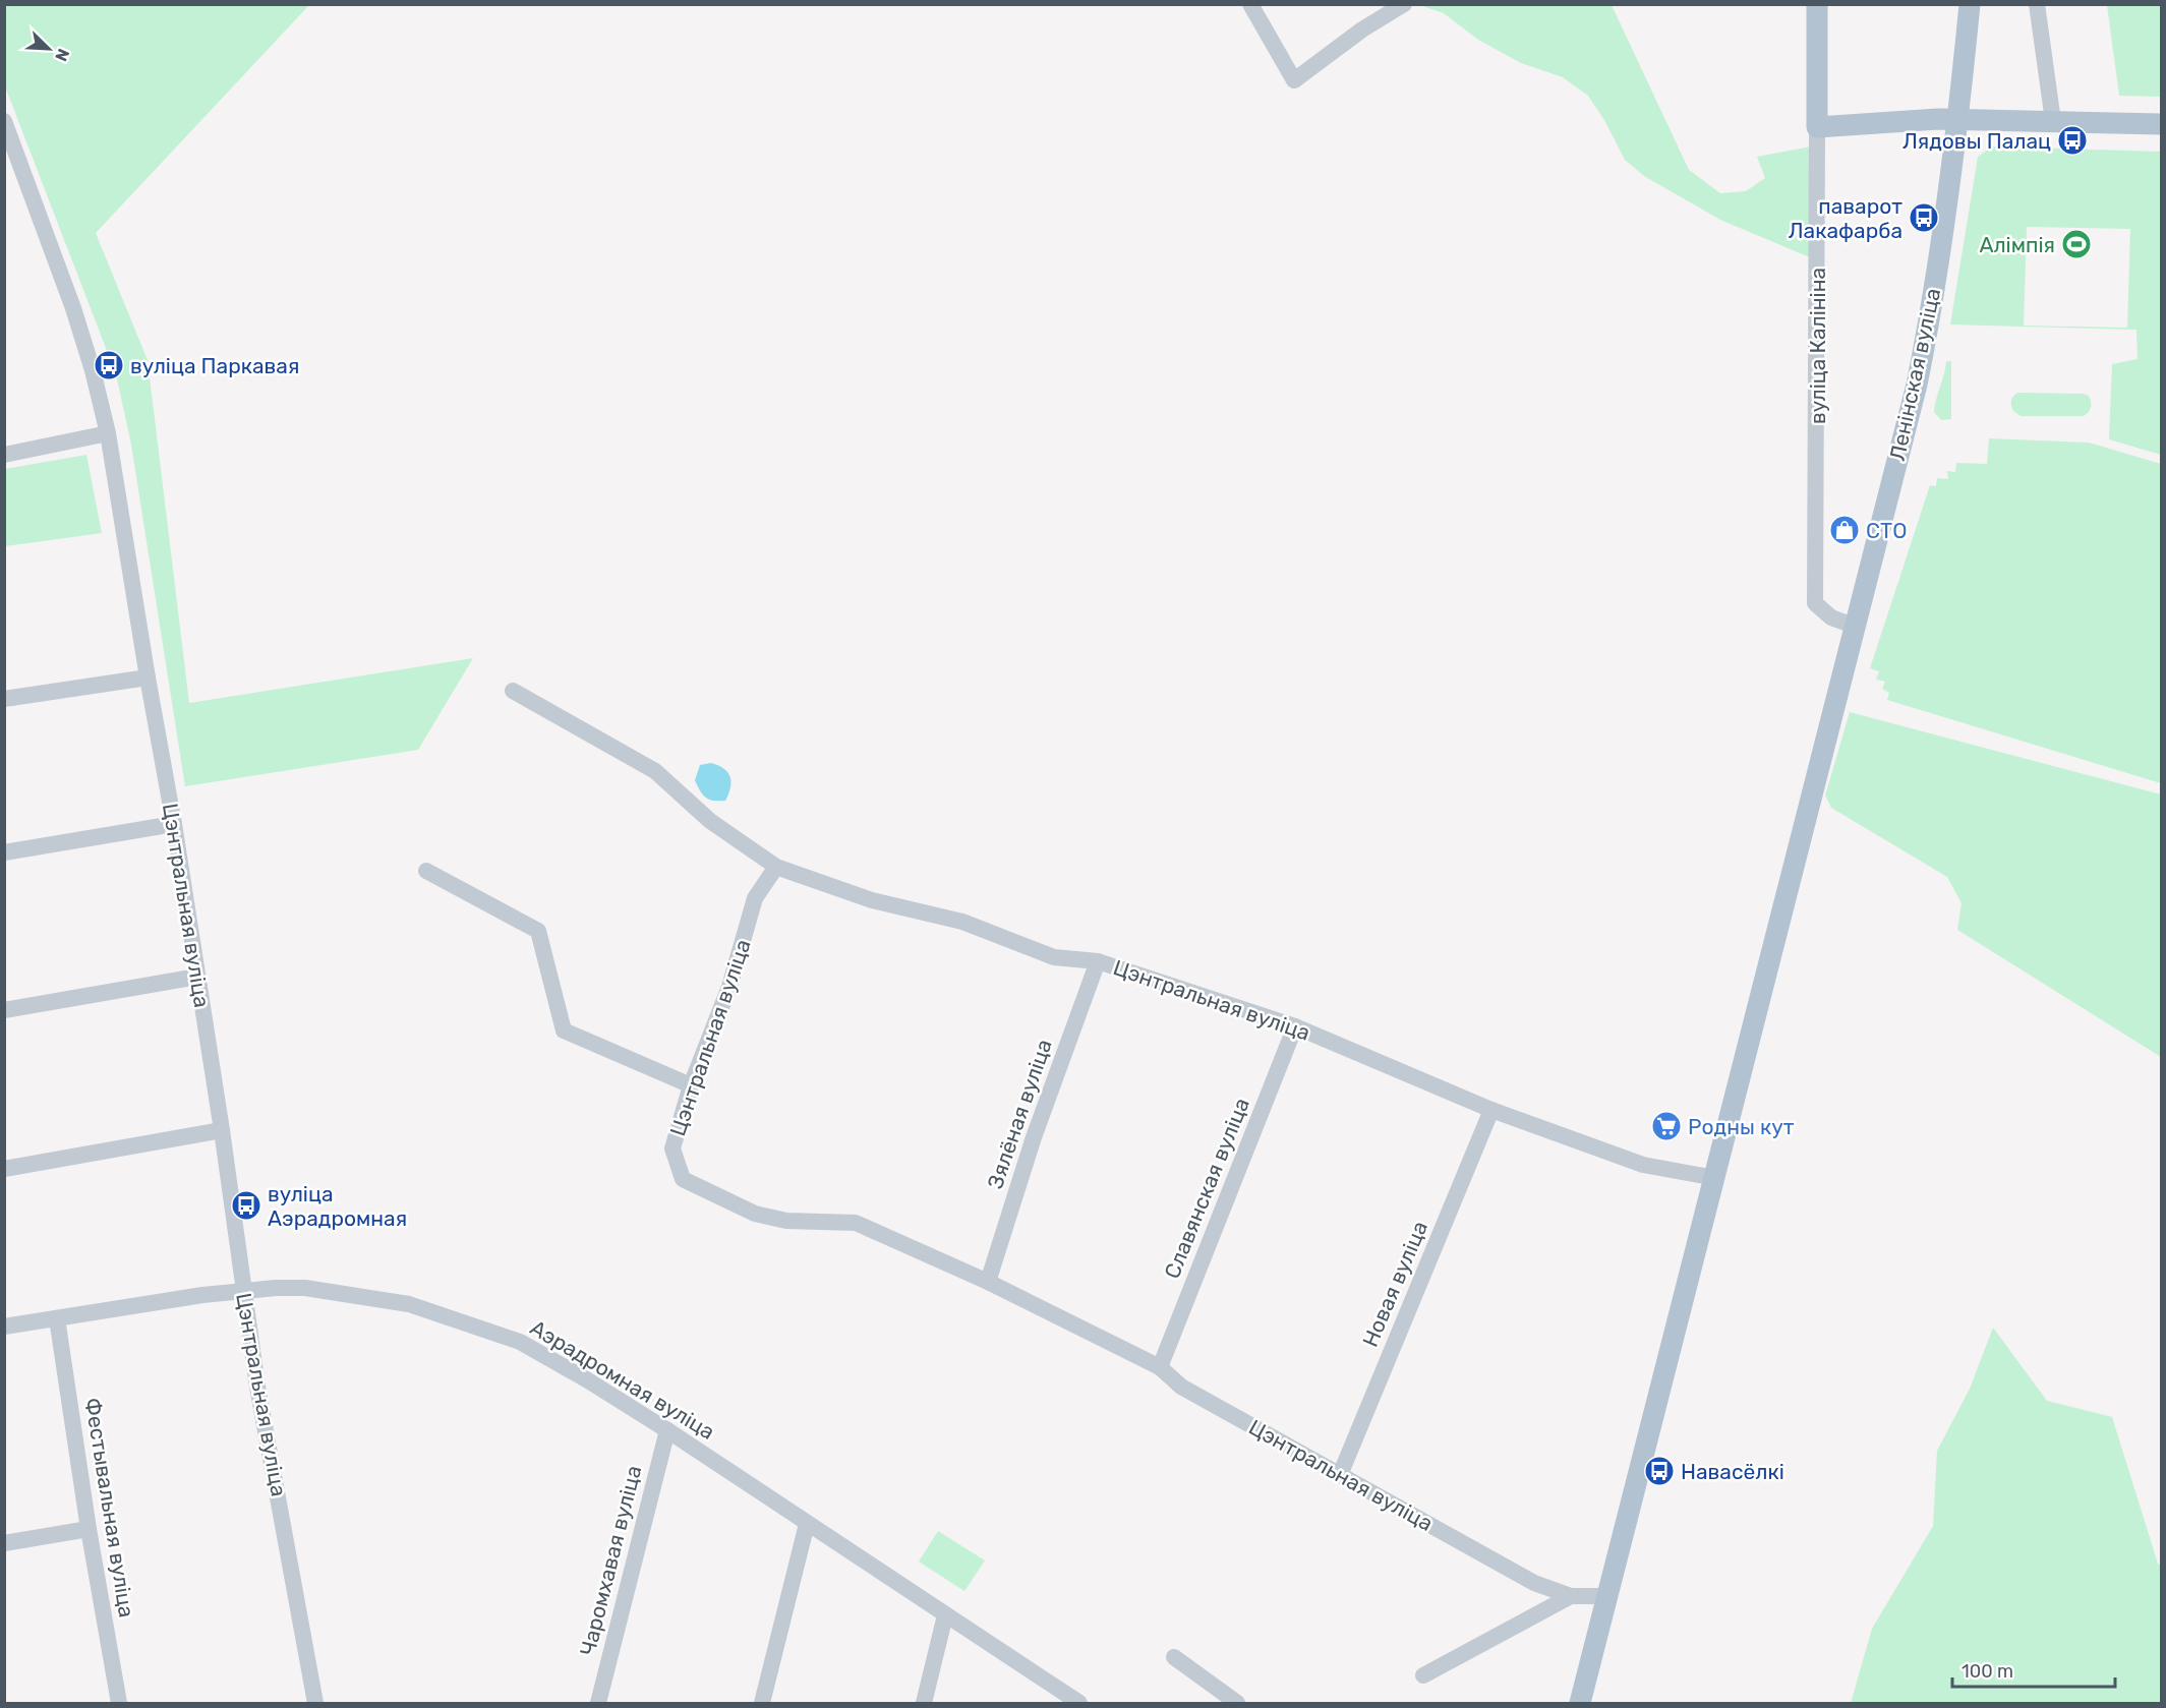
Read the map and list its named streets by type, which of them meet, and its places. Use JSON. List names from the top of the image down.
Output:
{
  "streets": {
    "main road": ["вуліца Калініна", "Ленінская вуліца"],
    "street": [
      "Цэнтральная вуліца",
      "Зялёная вуліца",
      "Славянская вуліца",
      "Новая вуліца",
      "Аэрадромная вуліца",
      "Фестывальная вуліца",
      "Чаромхавая вуліца"
    ]
  },
  "crossings": [
    ["вуліца Калініна", "Ленінская вуліца"],
    ["Ленінская вуліца", "Цэнтральная вуліца"],
    ["Цэнтральная вуліца", "Зялёная вуліца"],
    ["Цэнтральная вуліца", "Славянская вуліца"],
    ["Цэнтральная вуліца", "Новая вуліца"],
    ["Цэнтральная вуліца", "Аэрадромная вуліца"],
    ["Аэрадромная вуліца", "Фестывальная вуліца"],
    ["Аэрадромная вуліца", "Чаромхавая вуліца"]
  ],
  "places": {
    "bus stop": [
      "Лядовы Палац",
      "паварот Лакафарба",
      "вуліца Паркавая",
      "вуліца Аэрадромная",
      "Навасёлкі"
    ],
    "sports": ["Алімпія"],
    "shop": ["СТО"],
    "supermarket": ["Родны кут"]
  },
  "scale_bar": "100 m",
  "north": "bottom right"
}
